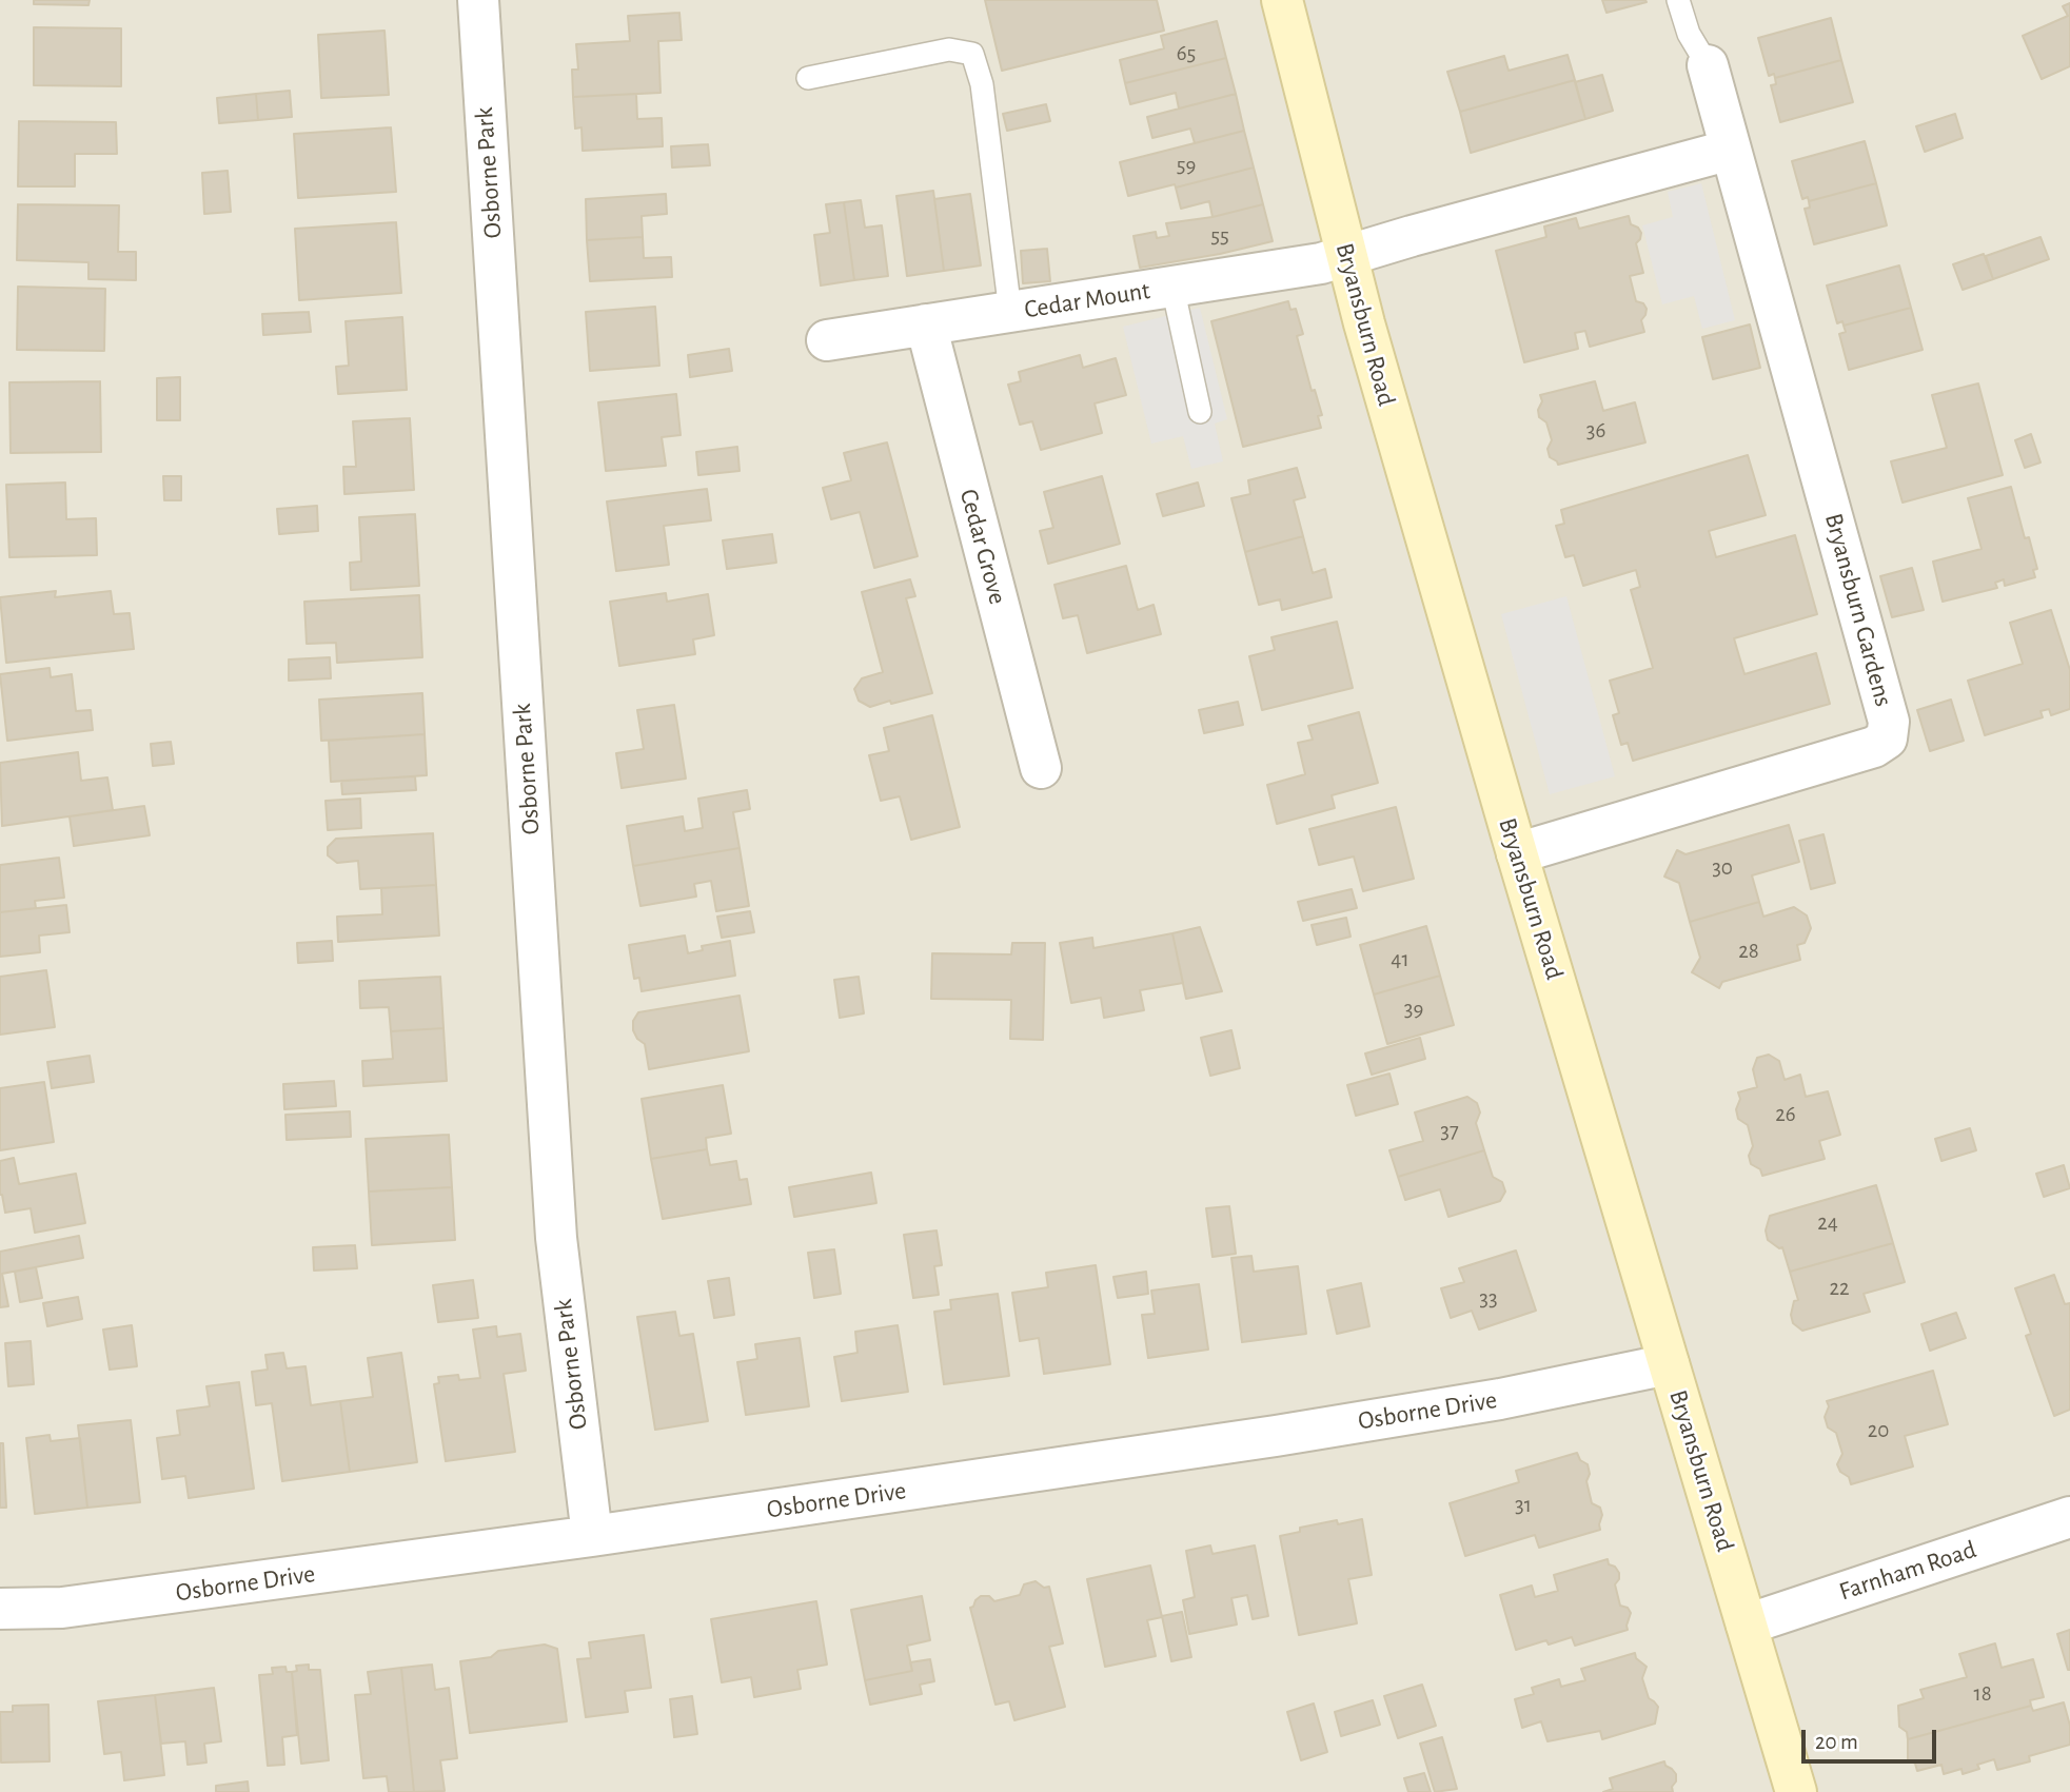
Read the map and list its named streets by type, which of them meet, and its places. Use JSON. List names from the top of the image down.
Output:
{
  "streets": {
    "main road": ["Bryansburn Road"],
    "street": [
      "Osborne Park",
      "Cedar Mount",
      "Cedar Grove",
      "Bryansburn Gardens",
      "Osborne Drive",
      "Farnham Road"
    ]
  },
  "crossings": [
    ["Osborne Park", "Osborne Drive"],
    ["Cedar Mount", "Bryansburn Road"],
    ["Cedar Mount", "Cedar Grove"],
    ["Bryansburn Road", "Bryansburn Gardens"],
    ["Bryansburn Road", "Osborne Drive"],
    ["Bryansburn Road", "Farnham Road"]
  ],
  "house_numbers": [
    "65",
    "59",
    "55",
    "36",
    "30",
    "28",
    "41",
    "39",
    "26",
    "37",
    "24",
    "22",
    "33",
    "20",
    "31",
    "18"
  ],
  "scale_bar": "20 m"
}
